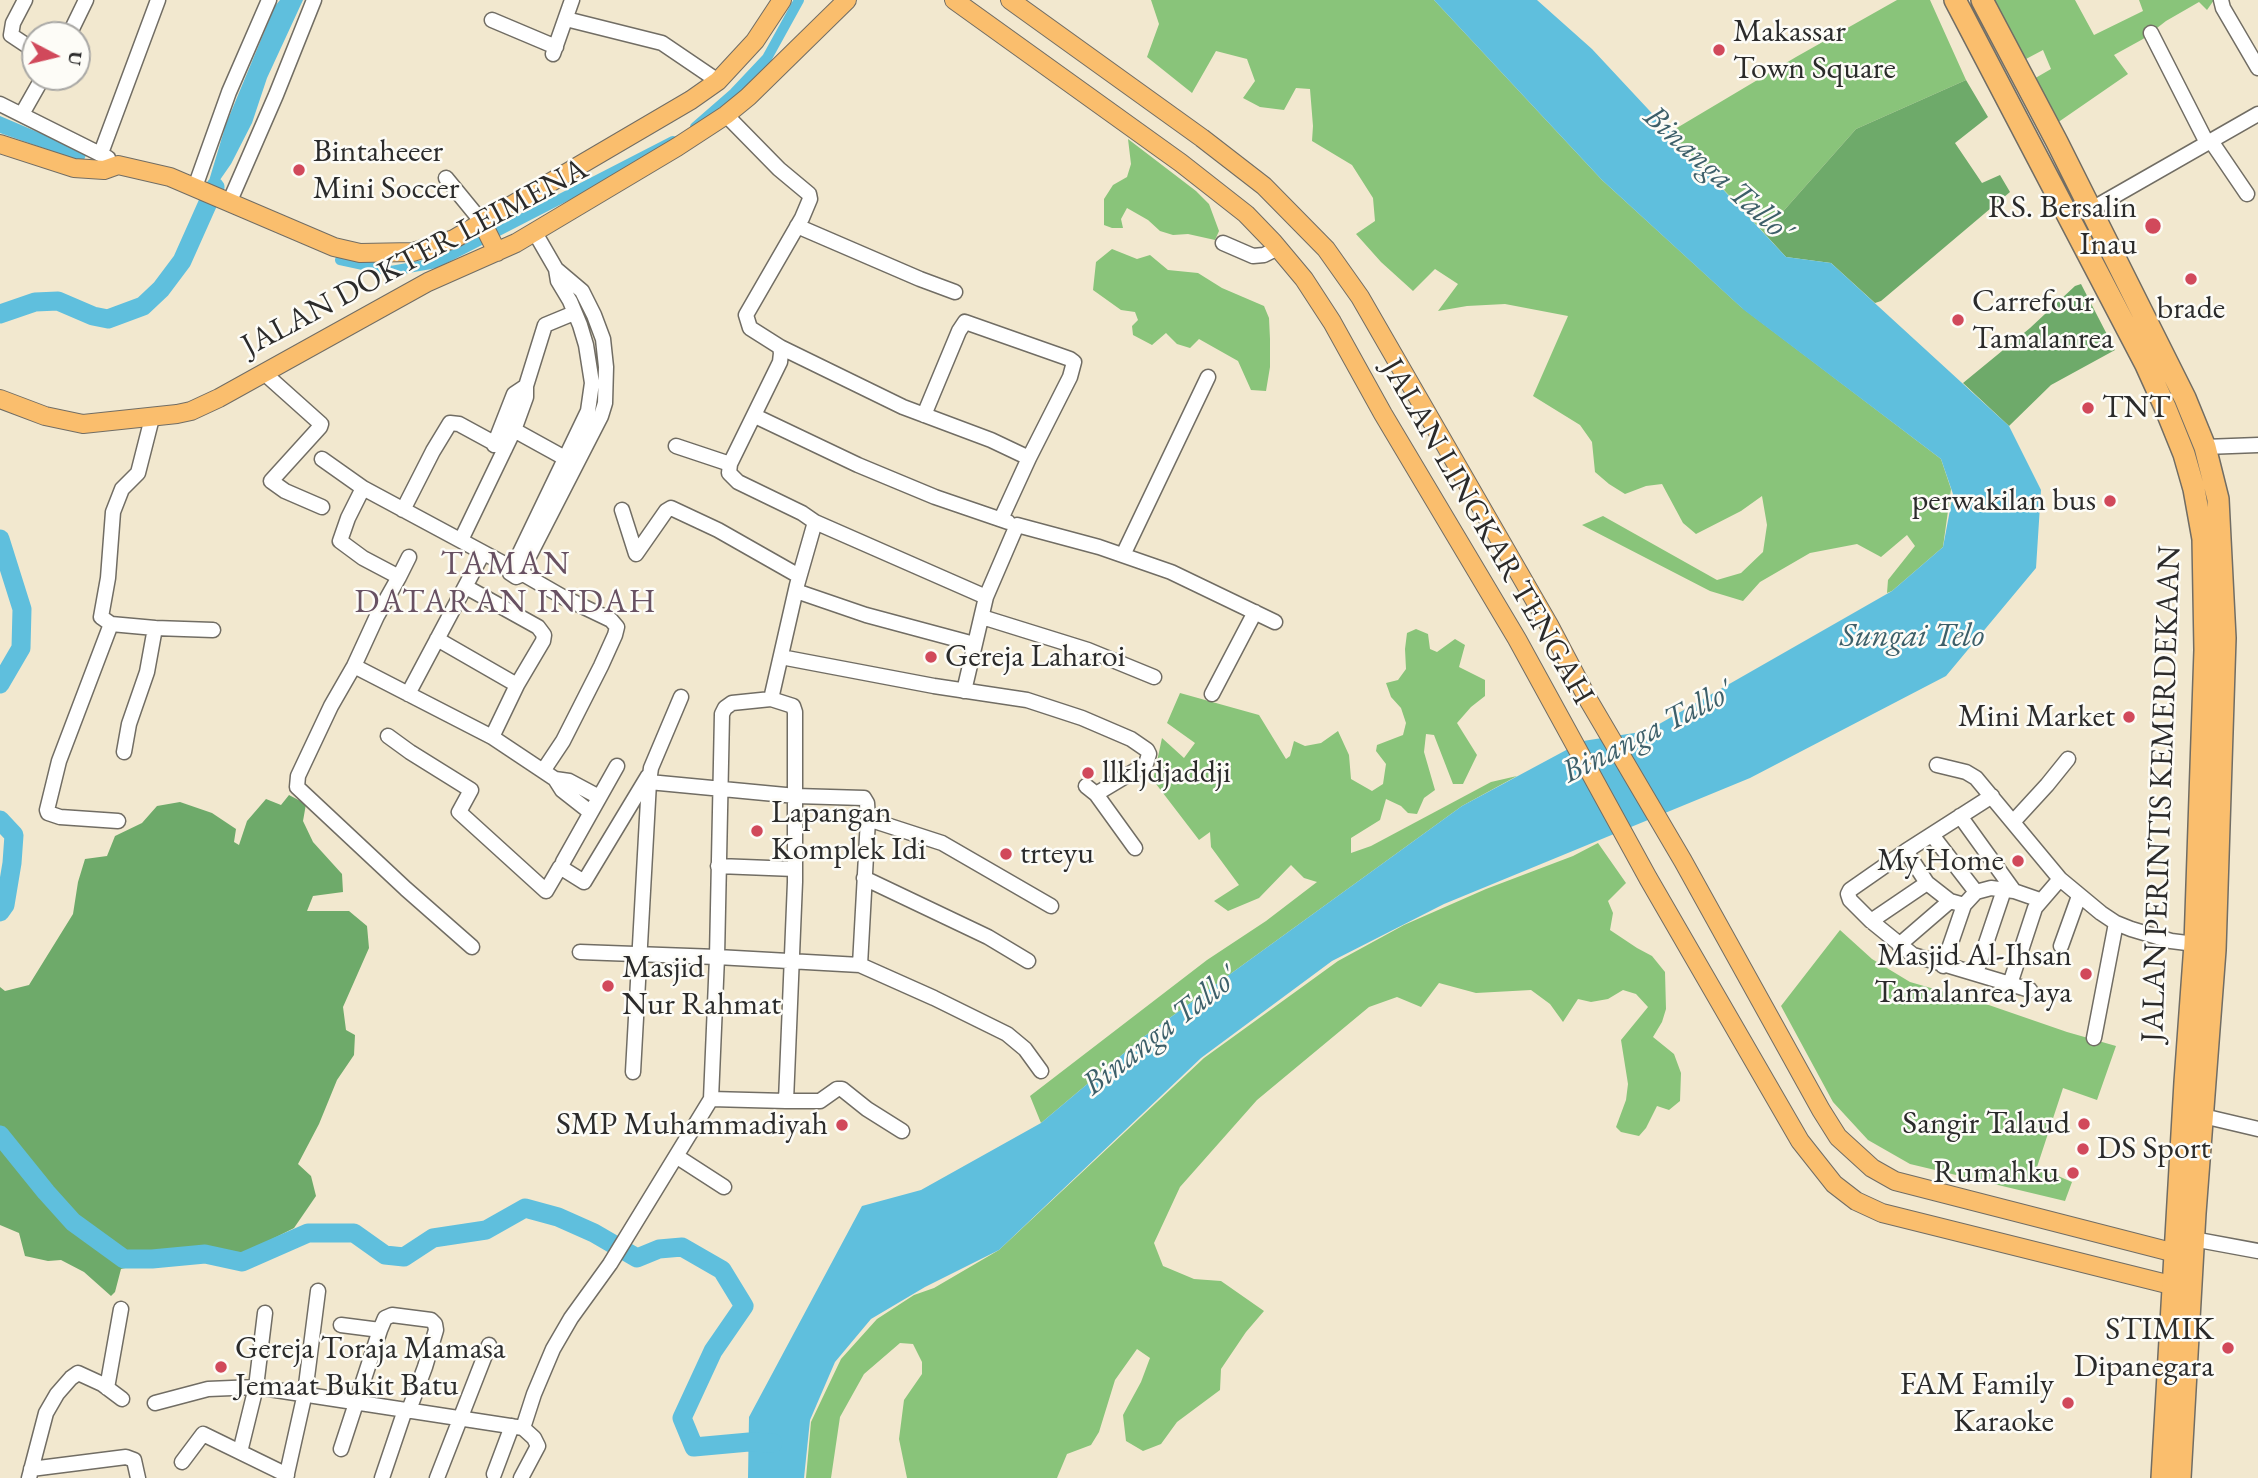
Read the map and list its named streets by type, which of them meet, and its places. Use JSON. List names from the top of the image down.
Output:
{
  "streets": {
    "highway": ["JALAN PERINTIS KEMERDEKAAN"],
    "main road": ["JALAN DOKTER LEIMENA", "JALAN LINGKAR TENGAH"]
  },
  "crossings": [
    ["JALAN LINGKAR TENGAH", "JALAN PERINTIS KEMERDEKAAN"]
  ],
  "districts": ["TAMAN DATARAN INDAH"],
  "water": ["Binanga Tallo'", "Sungai Telo"],
  "places": [
    "Makassar Town Square",
    "Bintaheeer Mini Soccer",
    "RS. Bersalin Inau",
    "brade",
    "Carrefour Tamalanrea",
    "TNT",
    "perwakilan bus",
    "Gereja Laharoi",
    "Mini Market",
    "llkljdjaddji",
    "Lapangan Komplek Idi",
    "trteyu",
    "My Home",
    "Masjid Al-Ihsan Tamalanrea Jaya",
    "Masjid Nur Rahmat",
    "Sangir Talaud",
    "SMP Muhammadiyah",
    "DS Sport",
    "Rumahku",
    "STIMIK Dipanegara",
    "Gereja Toraja Mamasa Jemaat Bukit Batu",
    "FAM Family Karaoke"
  ],
  "north": "right"
}
